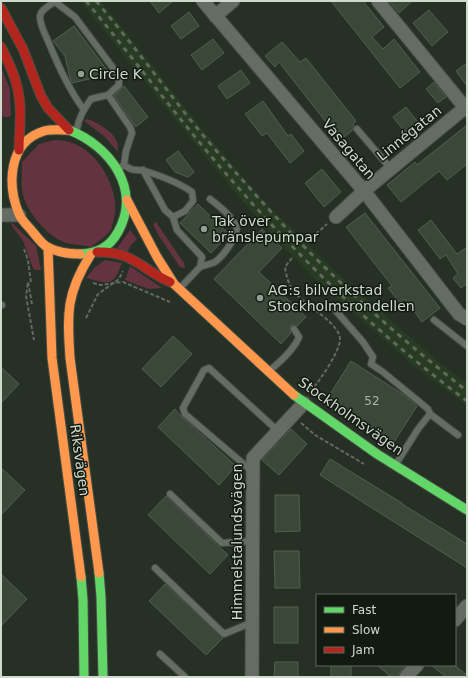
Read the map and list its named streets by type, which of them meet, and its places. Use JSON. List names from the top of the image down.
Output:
{
  "streets": {
    "main road": ["Stockholmsvägen", "Riksvägen"],
    "street": ["Linnégatan", "Vasagatan", "Himmelstalundsvägen"]
  },
  "crossings": [
    ["Linnégatan", "Vasagatan"],
    ["Stockholmsvägen", "Riksvägen"],
    ["Stockholmsvägen", "Himmelstalundsvägen"]
  ],
  "places": ["Circle K", "Tak över bränslepumpar", "AG:s bilverkstad Stockholmsrondellen"],
  "house_numbers": ["52"],
  "legend": ["Fast", "Slow", "Jam"]
}
